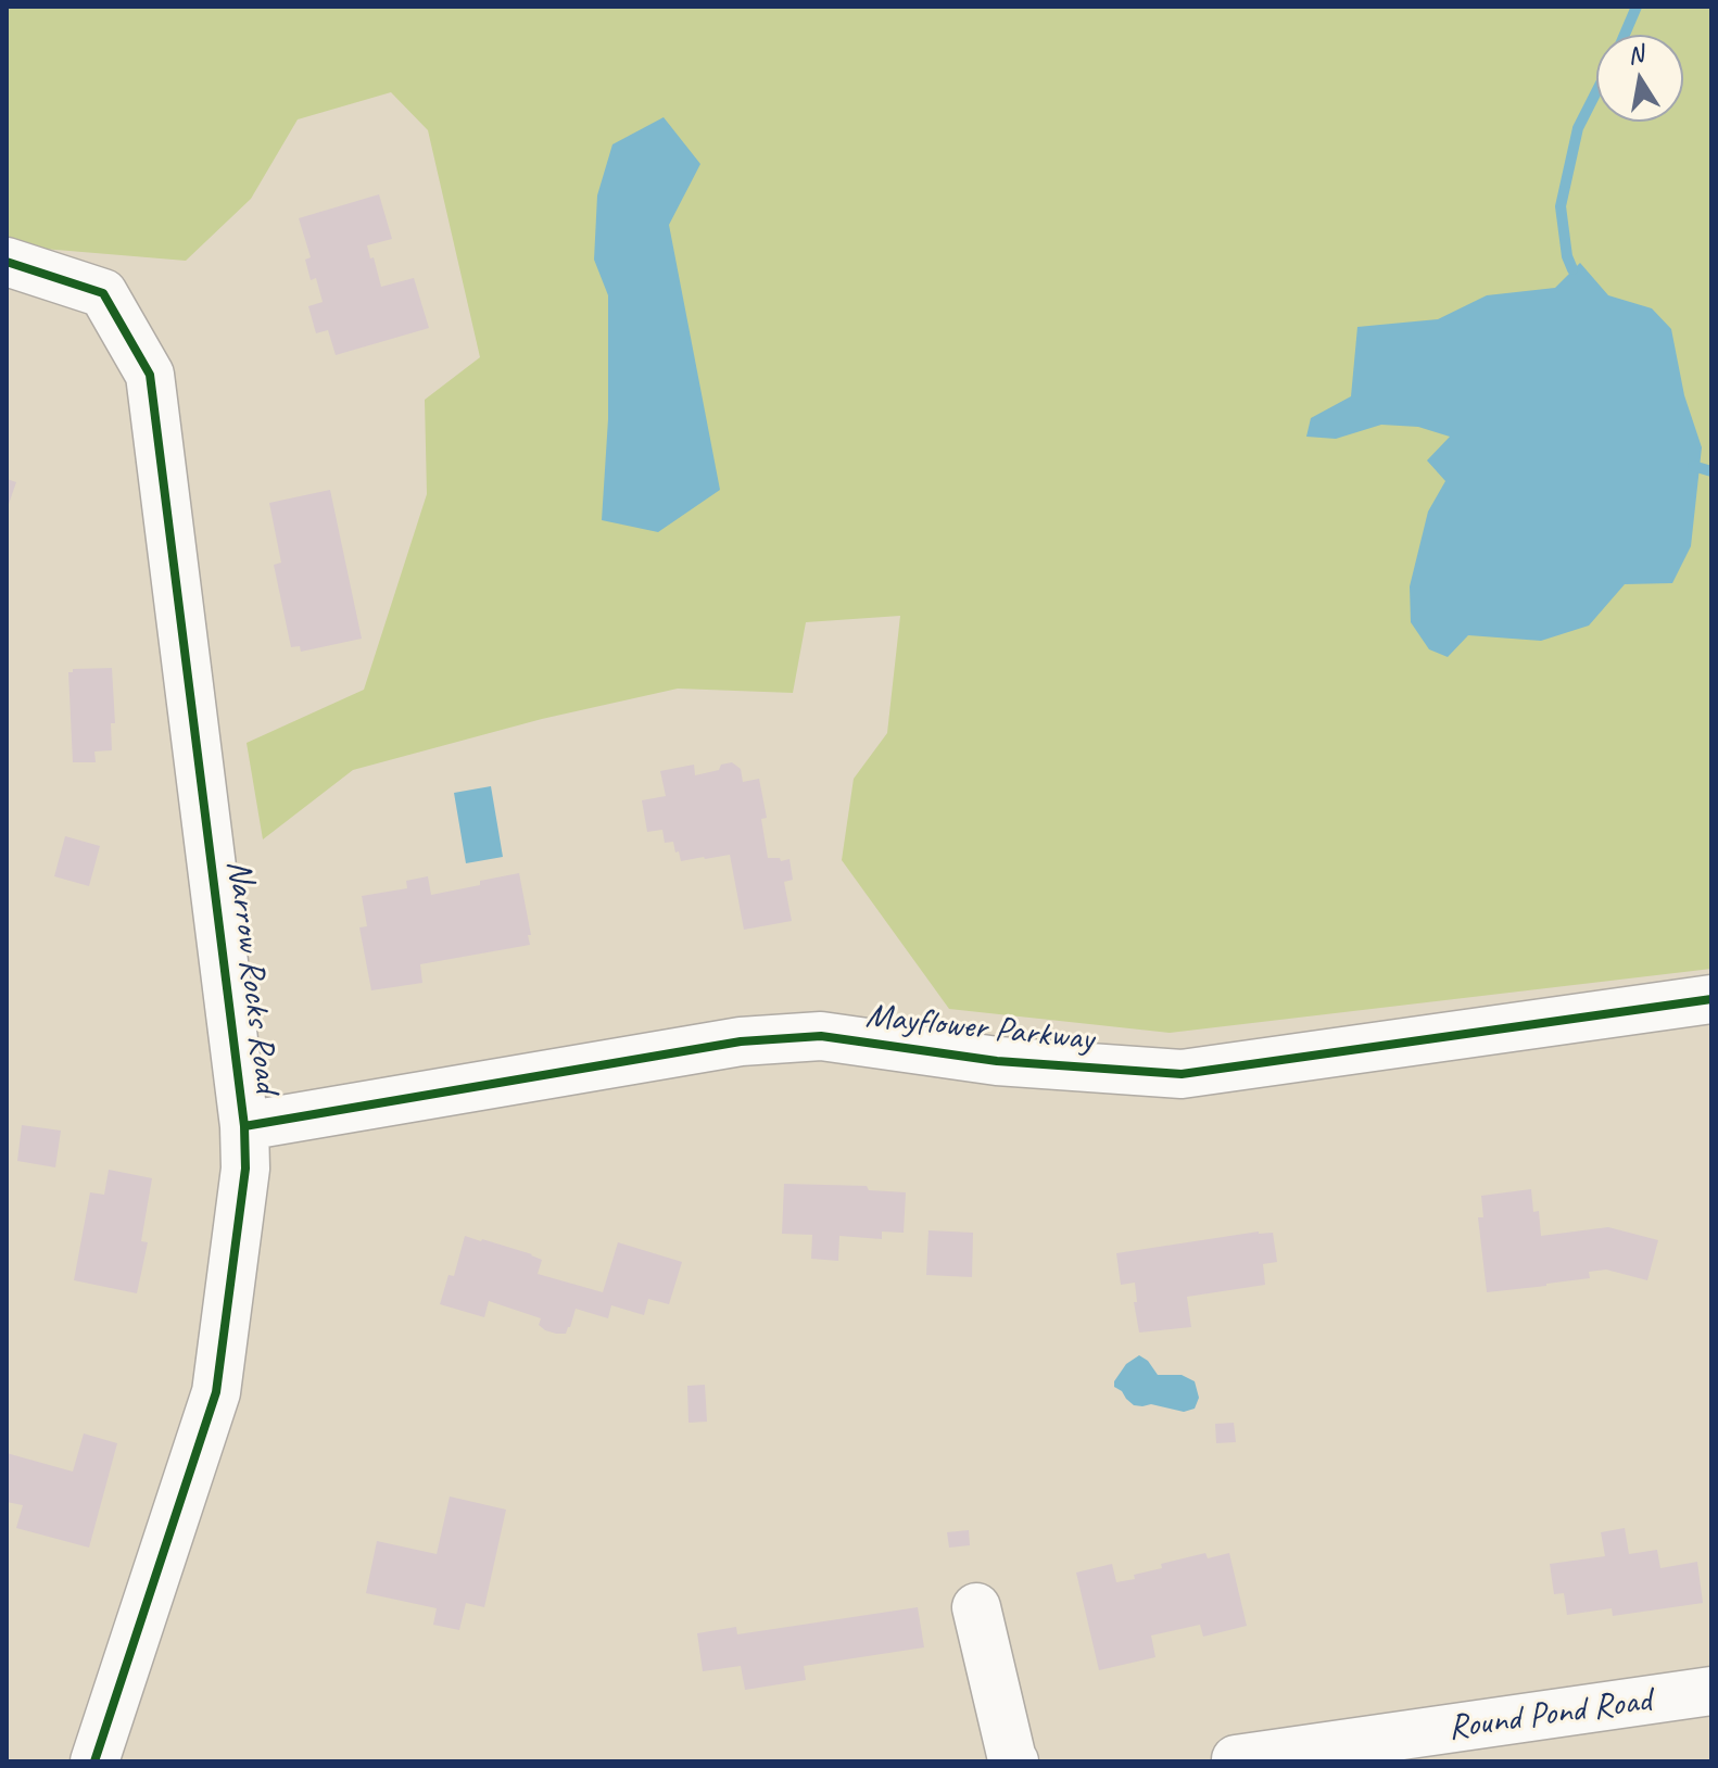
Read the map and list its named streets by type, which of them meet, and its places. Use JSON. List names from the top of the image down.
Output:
{
  "streets": {
    "street": ["Narrow Rocks Road", "Mayflower Parkway", "Round Pond Road"]
  },
  "crossings": [
    ["Narrow Rocks Road", "Mayflower Parkway"]
  ],
  "north": "top"
}
